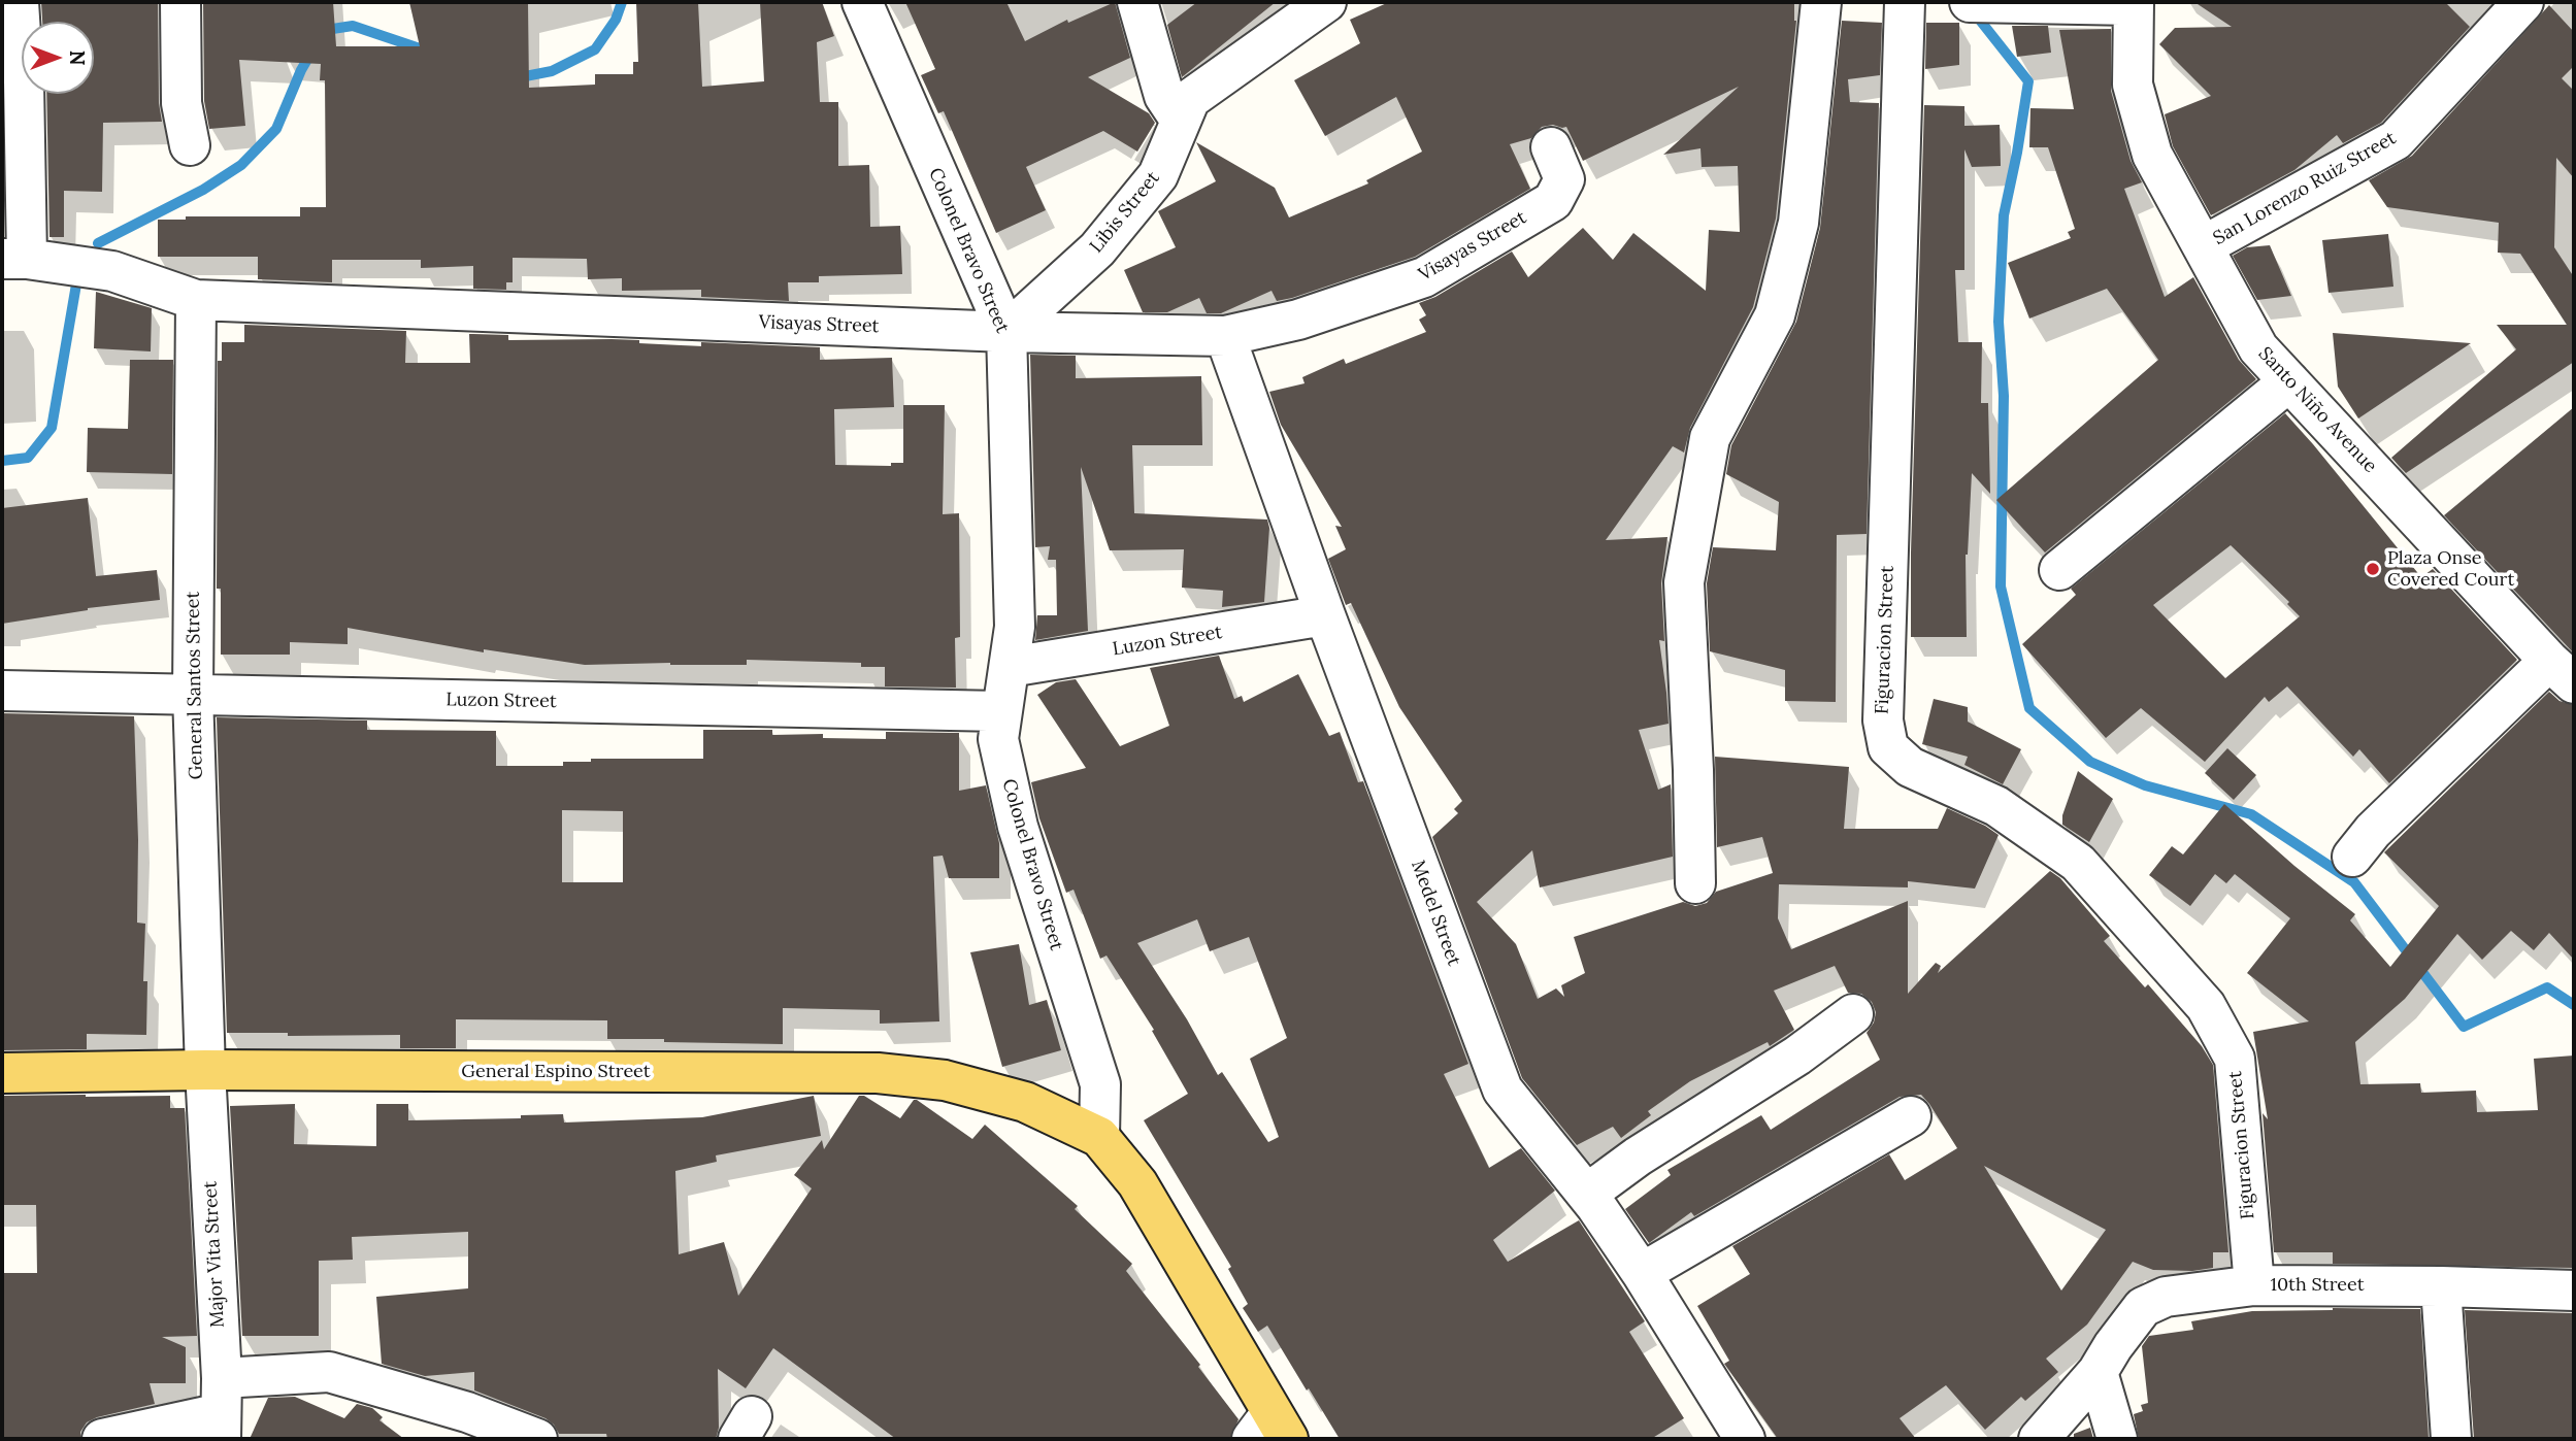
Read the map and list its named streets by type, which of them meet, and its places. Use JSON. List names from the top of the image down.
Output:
{
  "streets": {
    "main road": ["General Espino Street"],
    "street": [
      "San Lorenzo Ruiz Street",
      "Libis Street",
      "Visayas Street",
      "Colonel Bravo Street",
      "Santo Niño Avenue",
      "Figuracion Street",
      "Luzon Street",
      "General Santos Street",
      "Medel Street",
      "Major Vita Street",
      "10th Street"
    ]
  },
  "crossings": [
    ["San Lorenzo Ruiz Street", "Santo Niño Avenue"],
    ["Libis Street", "Visayas Street"],
    ["Libis Street", "Colonel Bravo Street"],
    ["Visayas Street", "Colonel Bravo Street"],
    ["Visayas Street", "General Santos Street"],
    ["Visayas Street", "Medel Street"],
    ["Colonel Bravo Street", "Luzon Street"],
    ["Colonel Bravo Street", "General Espino Street"],
    ["Figuracion Street", "10th Street"],
    ["Luzon Street", "General Santos Street"],
    ["Luzon Street", "Medel Street"],
    ["General Santos Street", "General Espino Street"],
    ["General Santos Street", "Major Vita Street"],
    ["General Espino Street", "Major Vita Street"]
  ],
  "places": ["Plaza Onse Covered Court"],
  "north": "right"
}
